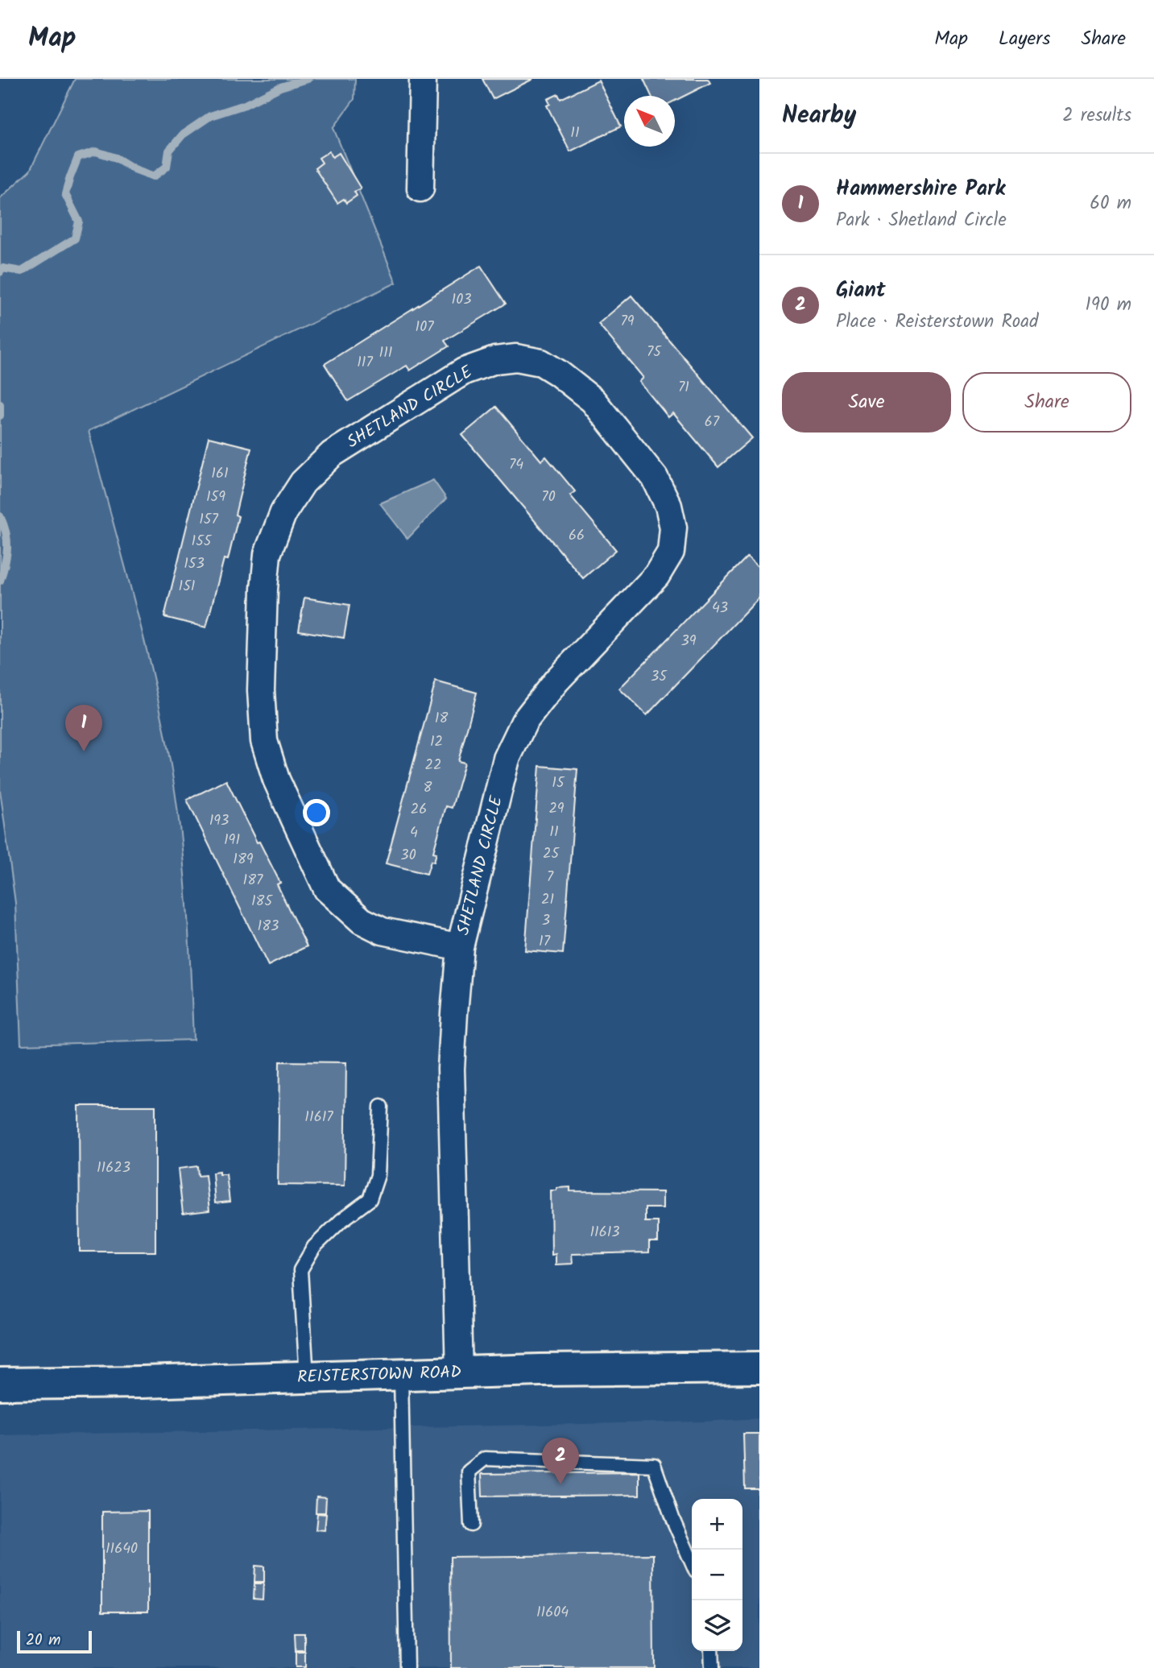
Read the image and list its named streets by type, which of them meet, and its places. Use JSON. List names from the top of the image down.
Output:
{
  "streets": {
    "main road": ["REISTERSTOWN ROAD"],
    "street": ["SHETLAND CIRCLE"]
  },
  "crossings": [
    ["SHETLAND CIRCLE", "REISTERSTOWN ROAD"]
  ],
  "house_numbers": [
    "11",
    "103",
    "79",
    "107",
    "75",
    "111",
    "117",
    "71",
    "67",
    "74",
    "161",
    "159",
    "70",
    "157",
    "66",
    "155",
    "153",
    "151",
    "43",
    "39",
    "35",
    "18",
    "12",
    "22",
    "15",
    "8",
    "29",
    "26",
    "193",
    "11",
    "4",
    "191",
    "25",
    "30",
    "189",
    "7",
    "187",
    "21",
    "185",
    "3",
    "183",
    "17",
    "11617",
    "11623",
    "11613",
    "11640",
    "11604"
  ],
  "scale_bar": "20 m",
  "north": "top left",
  "page": {
    "header": "Map",
    "nav": ["Map", "Layers", "Share"],
    "heading": ["Nearby", "2 results"],
    "list": [
      {
        "mark": "1",
        "name": "Hammershire Park",
        "note": "Park · Shetland Circle",
        "value": "60 m"
      },
      {
        "mark": "2",
        "name": "Giant",
        "note": "Place · Reisterstown Road",
        "value": "190 m"
      }
    ],
    "buttons": ["Save", "Share"],
    "pins": ["1", "2"],
    "map_buttons": ["+", "−"],
    "scale": "20 m"
  }
}
